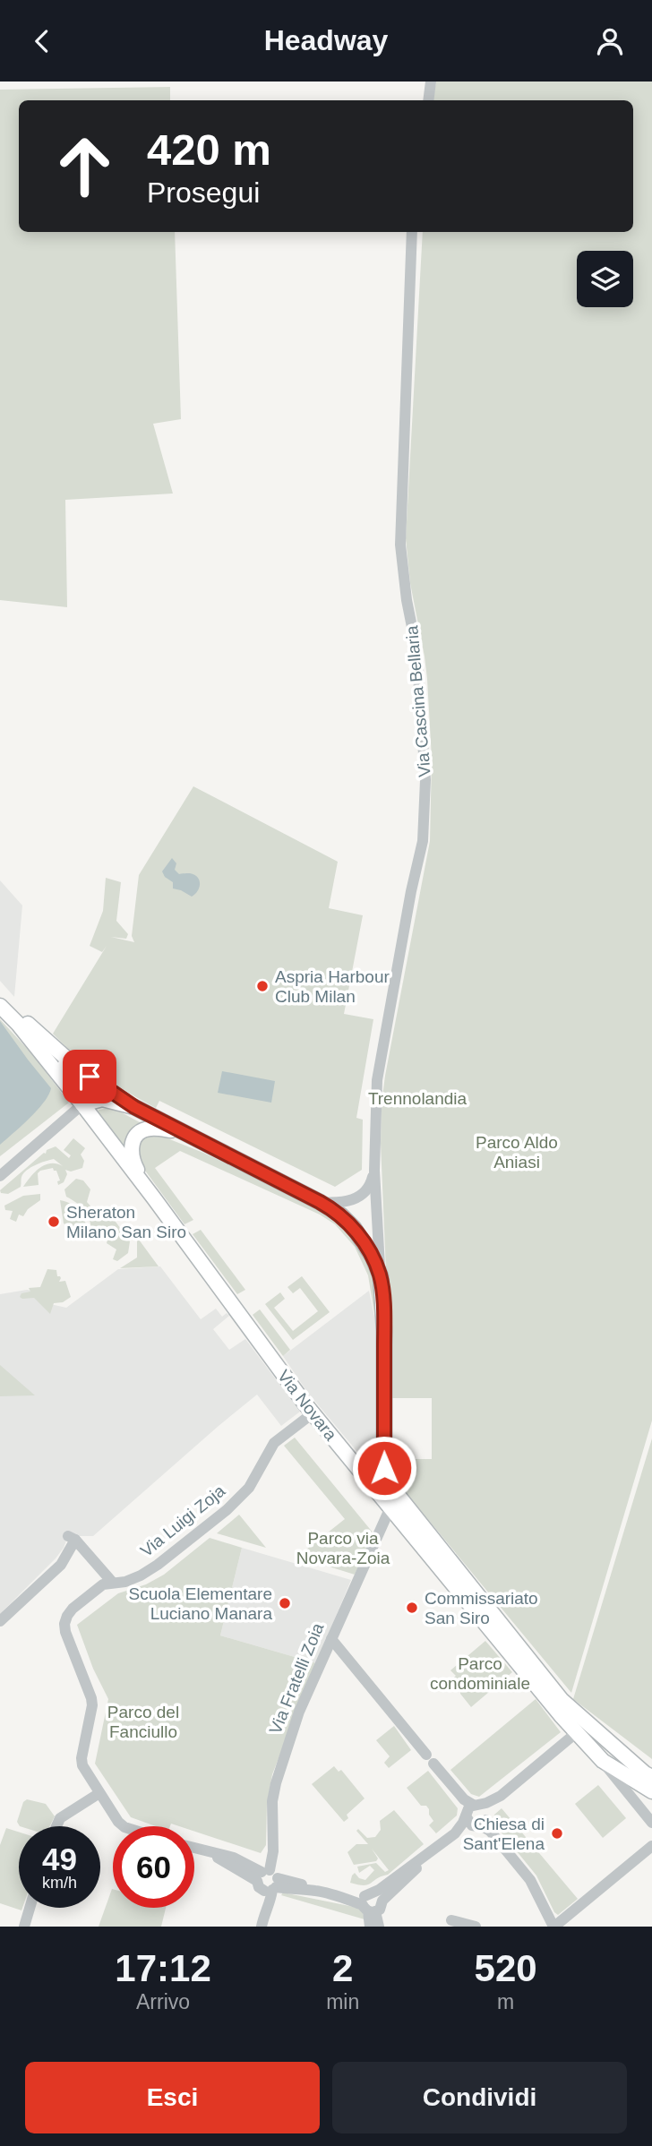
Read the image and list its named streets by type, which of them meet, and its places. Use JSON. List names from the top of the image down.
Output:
{
  "streets": {
    "main road": ["Via Cascina Bellaria", "Via Novara"],
    "street": ["Via Luigi Zoja", "Via Fratelli Zoia"]
  },
  "crossings": [
    ["Via Novara", "Via Luigi Zoja"],
    ["Via Novara", "Via Fratelli Zoia"]
  ],
  "parks": [
    "Trennolandia",
    "Parco Aldo Aniasi",
    "Parco via Novara-Zoia",
    "Parco condominiale",
    "Parco del Fanciullo"
  ],
  "places": [
    "Aspria Harbour Club Milan",
    "Sheraton Milano San Siro",
    "Scuola Elementare Luciano Manara",
    "Commissariato San Siro",
    "Chiesa di Sant'Elena"
  ],
  "page": {
    "header": "Headway",
    "turn": ["420 m", "Prosegui"],
    "speed": "49 km/h",
    "limit": "60",
    "eta": [
      "17:12",
      "Arrivo",
      "2",
      "min",
      "520",
      "m"
    ],
    "buttons": ["Esci", "Condividi"]
  }
}
